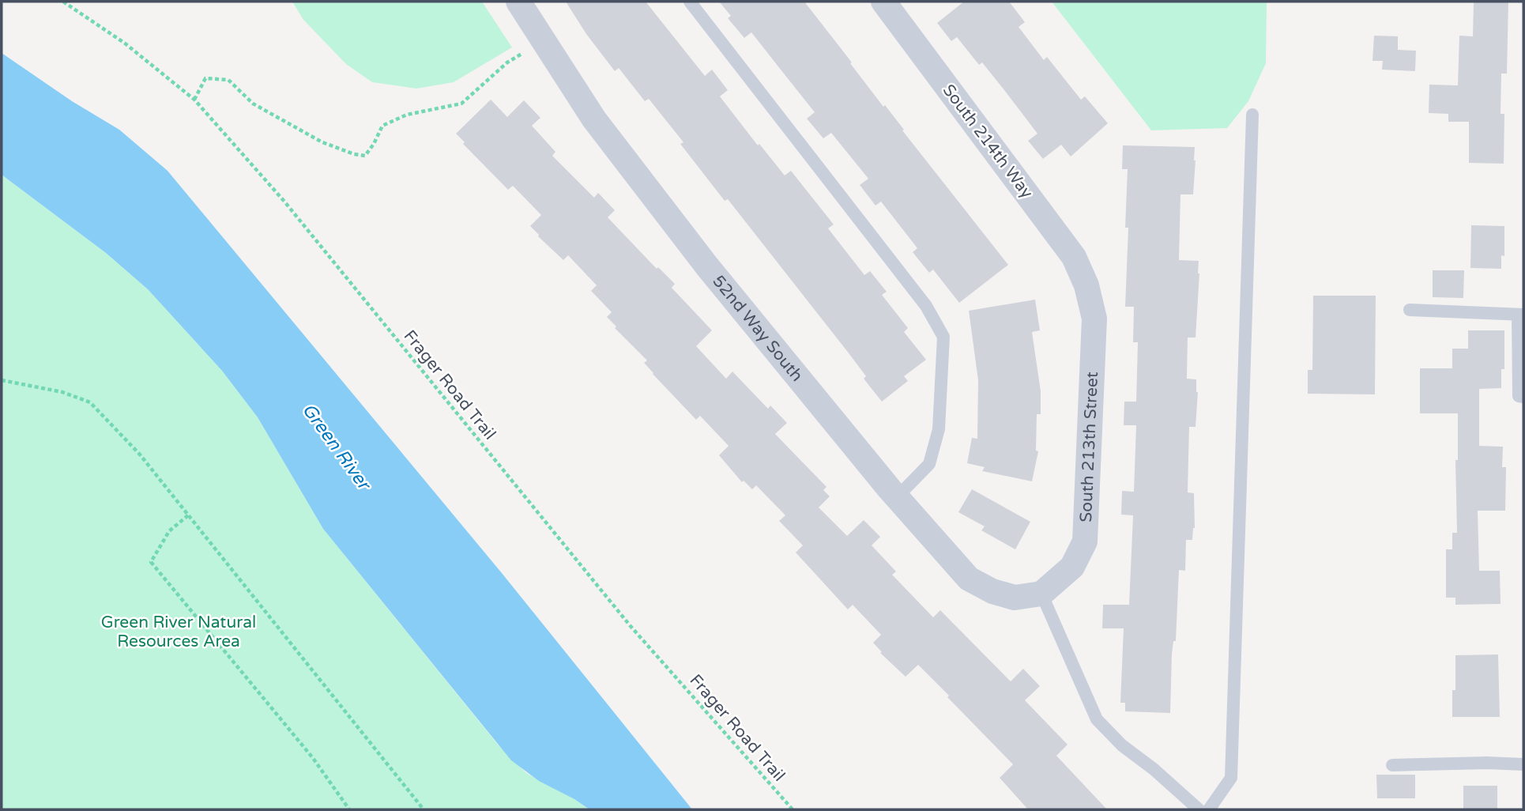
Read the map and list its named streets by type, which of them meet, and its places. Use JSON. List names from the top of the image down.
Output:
{
  "streets": {
    "street": ["South 214th Way", "52nd Way South", "South 213th Street"],
    "path": ["Frager Road Trail"]
  },
  "crossings": [
    ["South 214th Way", "South 213th Street"],
    ["52nd Way South", "South 213th Street"]
  ],
  "water": ["Green River"],
  "parks": ["Green River Natural Resources Area"]
}
